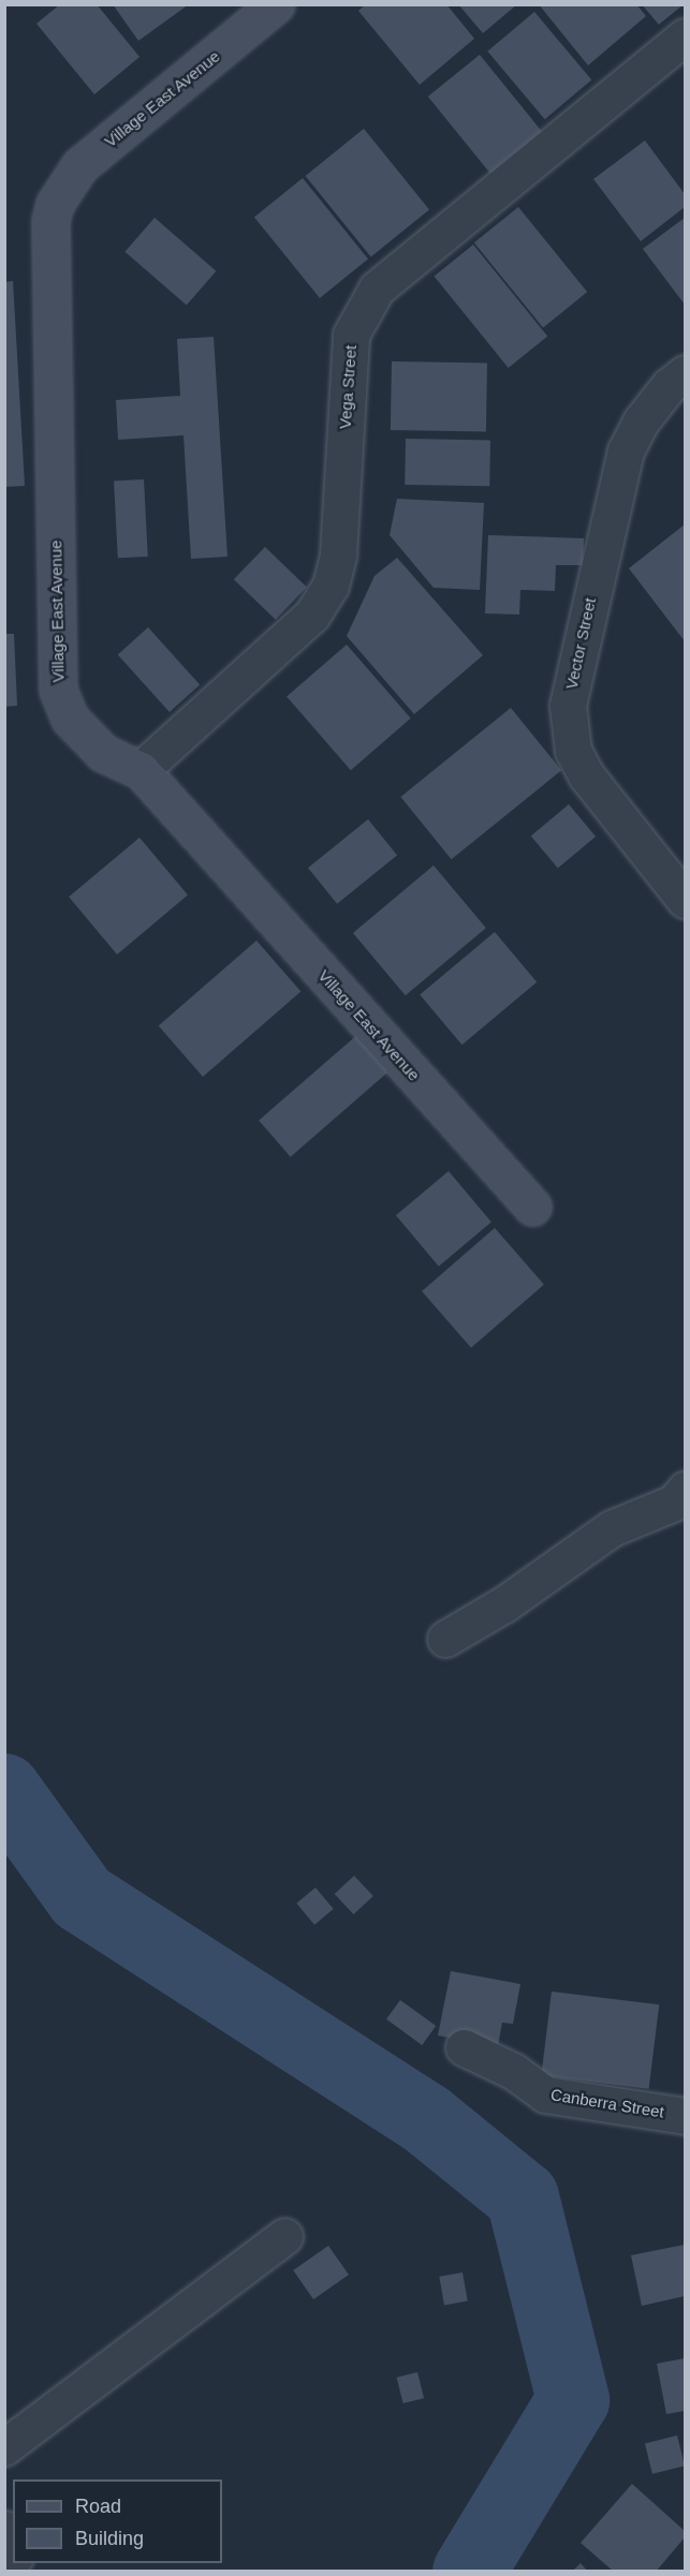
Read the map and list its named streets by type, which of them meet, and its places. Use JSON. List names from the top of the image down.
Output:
{
  "streets": {
    "street": [
      "Village East Avenue",
      "Vega Street",
      "Vector Street",
      "Canberra Street"
    ]
  },
  "crossings": [
    ["Village East Avenue", "Vega Street"]
  ],
  "legend": ["Road", "Building"]
}
